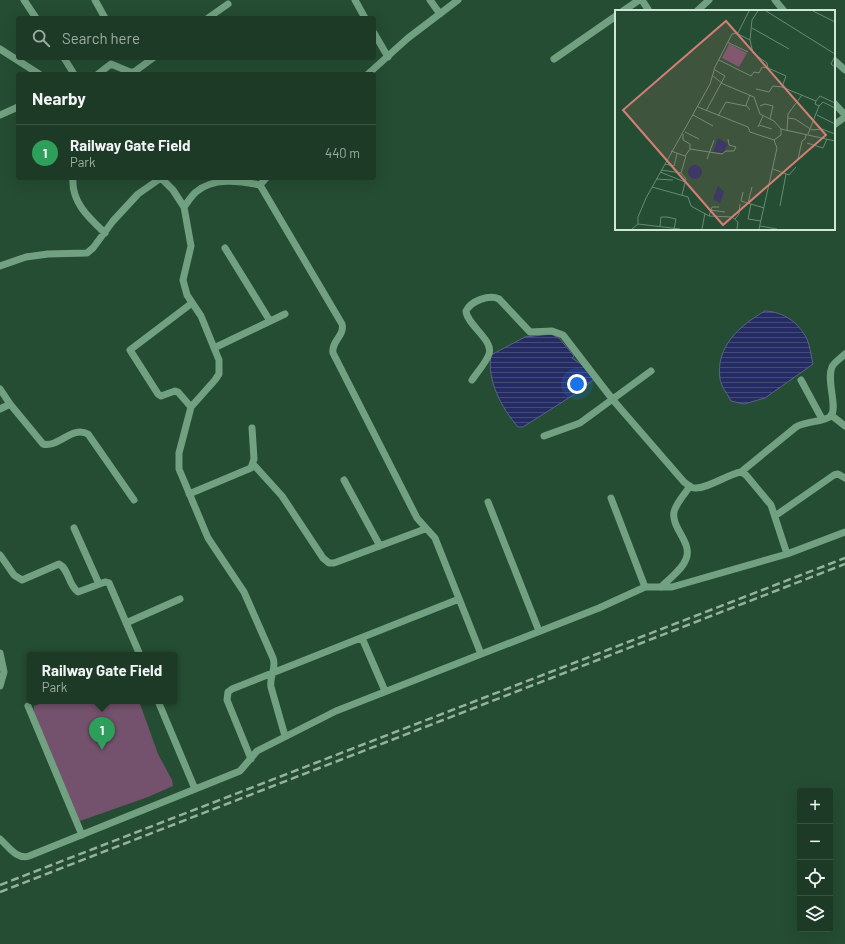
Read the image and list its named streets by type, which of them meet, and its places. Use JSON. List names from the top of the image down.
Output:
{
  "page": {
    "search": "Search here",
    "heading": "Nearby",
    "list": [
      {
        "mark": "1",
        "name": "Railway Gate Field",
        "note": "Park",
        "value": "440 m"
      }
    ],
    "popup": ["Railway Gate Field", "Park"],
    "pins": "1",
    "map_buttons": ["+", "−"]
  }
}
